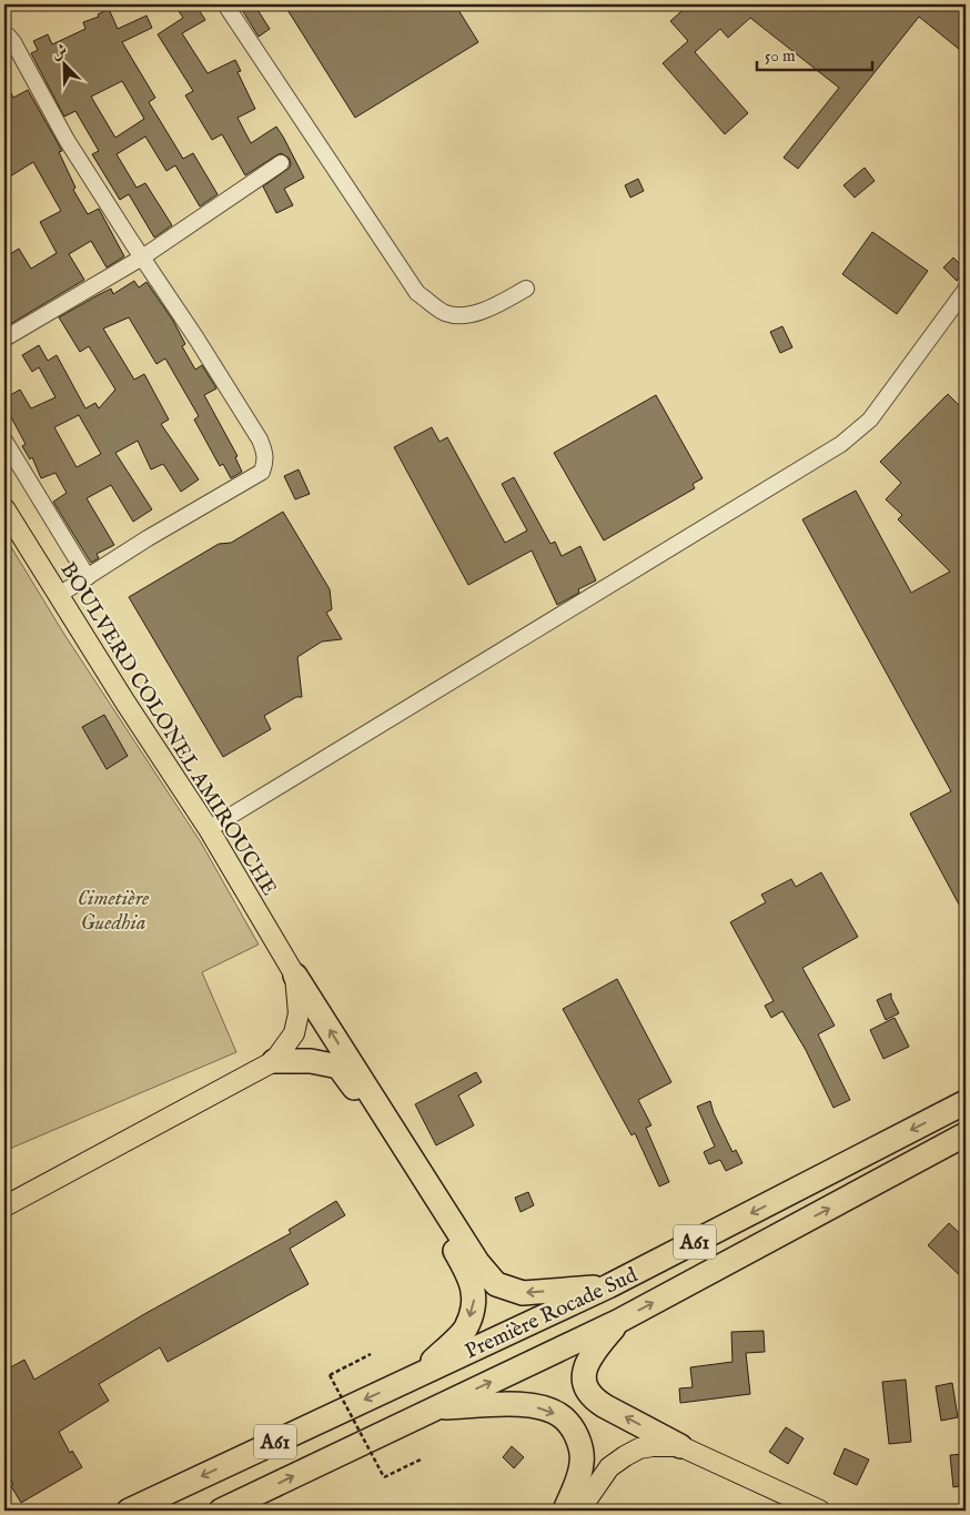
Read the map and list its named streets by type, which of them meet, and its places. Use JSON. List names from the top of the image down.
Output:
{
  "streets": {
    "highway": ["A61", "Première Rocade Sud"],
    "main road": ["BOULVERD COLONEL AMIROUCHE"]
  },
  "parks": ["Cimetière Guedhia"],
  "scale_bar": "50 m",
  "north": "top left"
}
